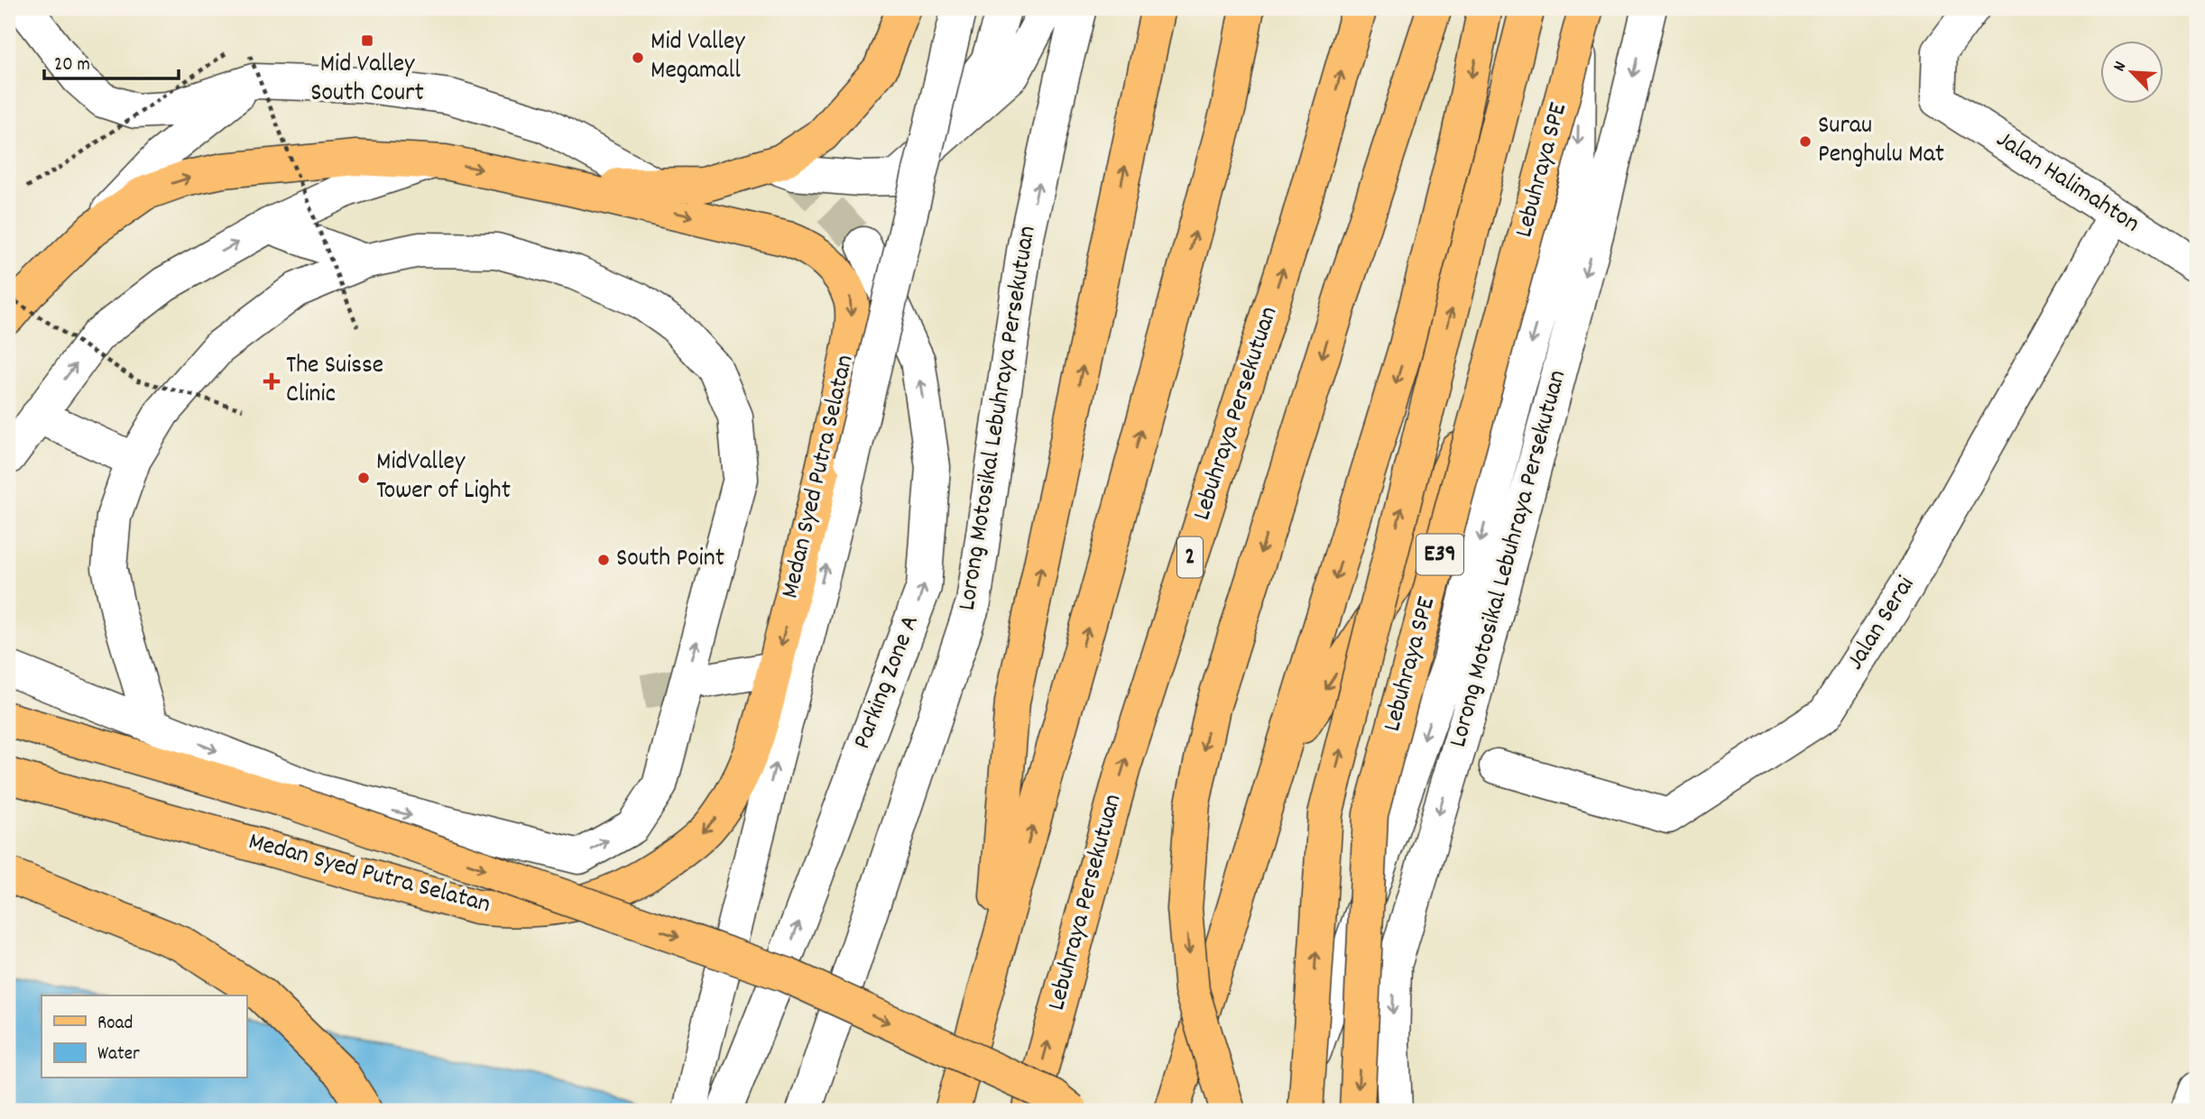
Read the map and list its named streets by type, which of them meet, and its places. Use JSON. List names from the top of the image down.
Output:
{
  "streets": {
    "main road": [
      "Lebuhraya SPE",
      "Lebuhraya Persekutuan",
      "Medan Syed Putra Selatan",
      "E39",
      "2"
    ],
    "street": [
      "Jalan Halimahton",
      "Lorong Motosikal Lebuhraya Persekutuan",
      "Jalan Serai",
      "Parking Zone A"
    ]
  },
  "crossings": [
    ["Jalan Halimahton", "Jalan Serai"]
  ],
  "places": {
    "transit": ["Mid Valley South Court"],
    "other": [
      "Mid Valley Megamall",
      "Surau Penghulu Mat",
      "MidValley Tower of Light",
      "South Point"
    ],
    "health": ["The Suisse Clinic"]
  },
  "legend": ["Road", "Water"],
  "scale_bar": "20 m",
  "north": "top left"
}
